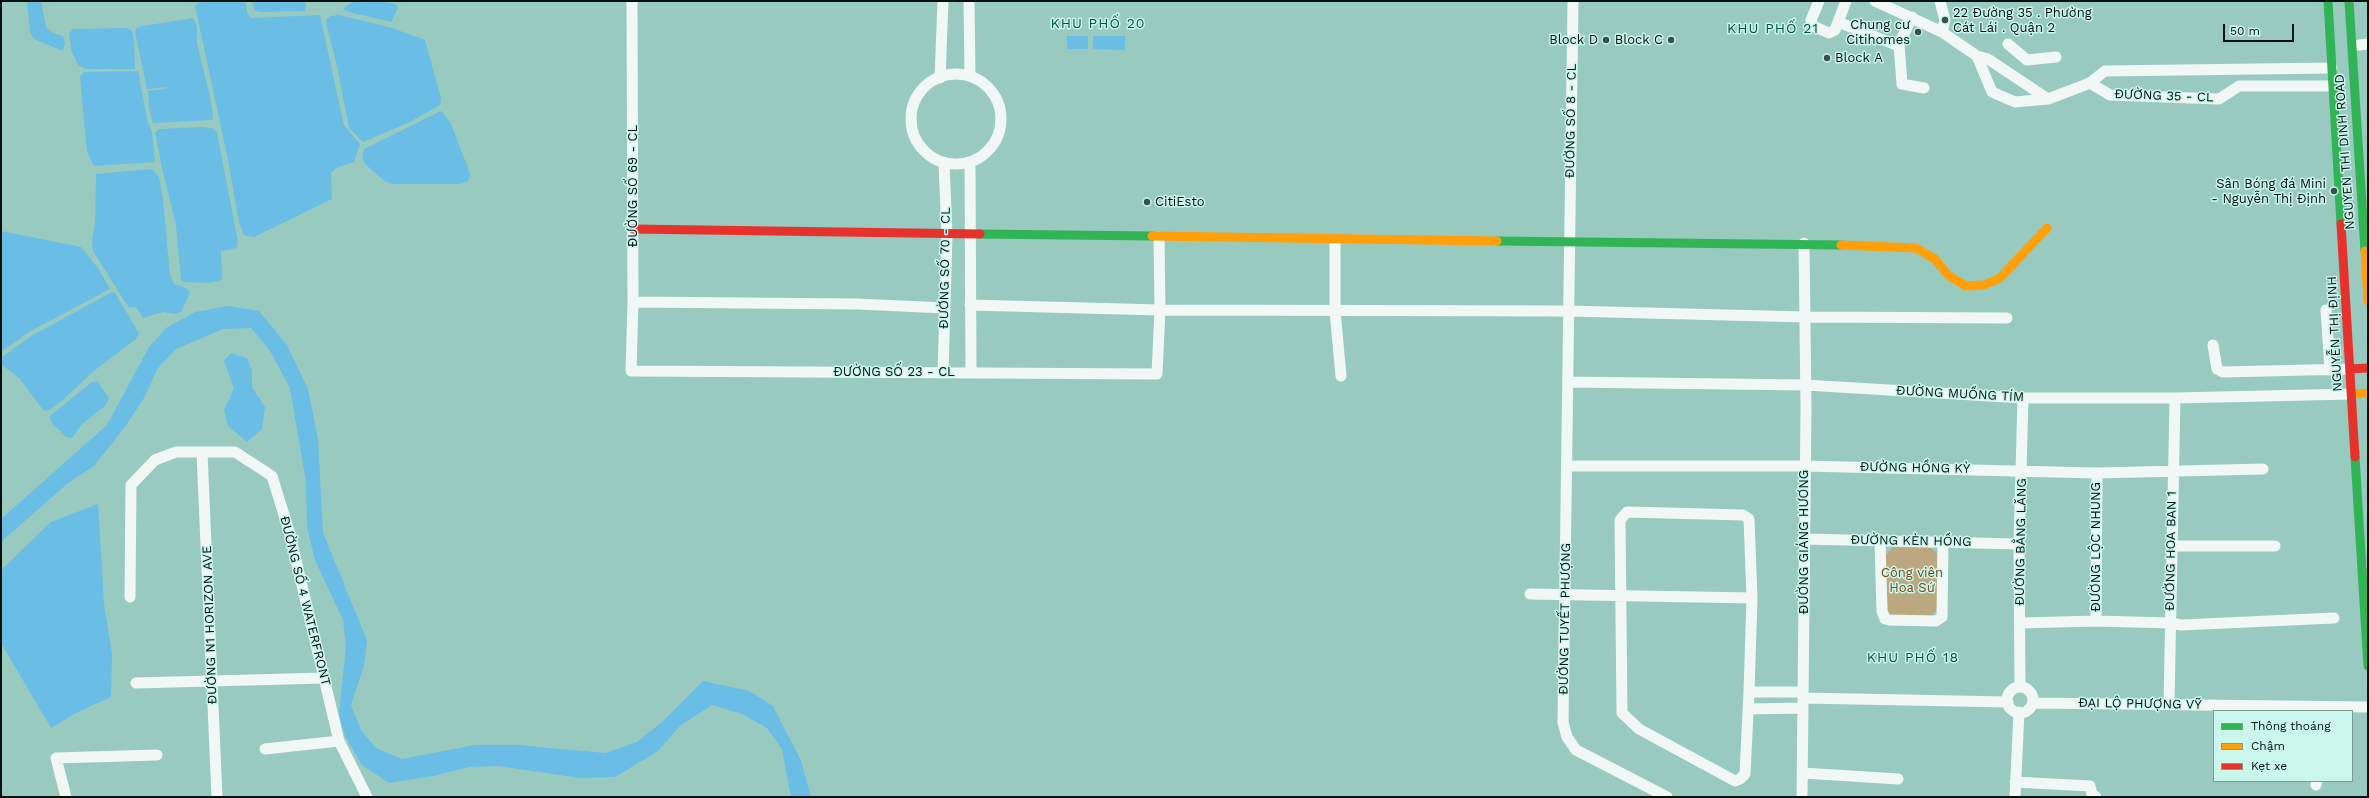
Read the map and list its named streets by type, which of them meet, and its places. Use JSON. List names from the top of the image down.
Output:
{
  "streets": {
    "street": [
      "ĐƯỜNG 35 - CL",
      "ĐƯỜNG SỐ 8 - CL",
      "NGUYEN THI DINH ROAD",
      "ĐƯỜNG SỐ 69 - CL",
      "ĐƯỜNG SỐ 70 - CL",
      "NGUYỄN THỊ ĐỊNH",
      "ĐƯỜNG SỐ 23 - CL",
      "ĐƯỜNG MUỒNG TÍM",
      "ĐƯỜNG HỒNG KỲ",
      "ĐƯỜNG KÈN HỒNG",
      "ĐƯỜNG GIÁNG HƯƠNG",
      "ĐƯỜNG BẰNG LĂNG",
      "ĐƯỜNG LỘC NHUNG",
      "ĐƯỜNG HOA BAN 1",
      "ĐƯỜNG SỐ 4 WATERFRONT",
      "ĐƯỜNG TUYẾT PHƯỢNG",
      "ĐƯỜNG N1 HORIZON AVE",
      "ĐẠI LỘ PHƯỢNG VỸ"
    ]
  },
  "crossings": [
    ["ĐƯỜNG 35 - CL", "NGUYEN THI DINH ROAD"],
    ["ĐƯỜNG 35 - CL", "NGUYỄN THỊ ĐỊNH"],
    ["ĐƯỜNG SỐ 8 - CL", "ĐƯỜNG TUYẾT PHƯỢNG"],
    ["NGUYEN THI DINH ROAD", "NGUYỄN THỊ ĐỊNH"],
    ["ĐƯỜNG SỐ 69 - CL", "ĐƯỜNG SỐ 23 - CL"],
    ["ĐƯỜNG SỐ 70 - CL", "ĐƯỜNG SỐ 23 - CL"],
    ["NGUYỄN THỊ ĐỊNH", "ĐƯỜNG MUỒNG TÍM"],
    ["ĐƯỜNG MUỒNG TÍM", "ĐƯỜNG GIÁNG HƯƠNG"],
    ["ĐƯỜNG MUỒNG TÍM", "ĐƯỜNG BẰNG LĂNG"],
    ["ĐƯỜNG MUỒNG TÍM", "ĐƯỜNG HOA BAN 1"],
    ["ĐƯỜNG MUỒNG TÍM", "ĐƯỜNG TUYẾT PHƯỢNG"],
    ["ĐƯỜNG HỒNG KỲ", "ĐƯỜNG GIÁNG HƯƠNG"],
    ["ĐƯỜNG HỒNG KỲ", "ĐƯỜNG BẰNG LĂNG"],
    ["ĐƯỜNG HỒNG KỲ", "ĐƯỜNG LỘC NHUNG"],
    ["ĐƯỜNG HỒNG KỲ", "ĐƯỜNG HOA BAN 1"],
    ["ĐƯỜNG HỒNG KỲ", "ĐƯỜNG TUYẾT PHƯỢNG"],
    ["ĐƯỜNG KÈN HỒNG", "ĐƯỜNG GIÁNG HƯƠNG"],
    ["ĐƯỜNG KÈN HỒNG", "ĐƯỜNG BẰNG LĂNG"],
    ["ĐƯỜNG BẰNG LĂNG", "ĐẠI LỘ PHƯỢNG VỸ"],
    ["ĐƯỜNG HOA BAN 1", "ĐẠI LỘ PHƯỢNG VỸ"],
    ["ĐƯỜNG SỐ 4 WATERFRONT", "ĐƯỜNG N1 HORIZON AVE"]
  ],
  "districts": ["KHU PHỐ 20", "KHU PHỐ 21", "KHU PHỐ 18"],
  "parks": ["Công viên Hoa Sứ"],
  "places": [
    "22 Đường 35 . Phường Cát Lái . Quận 2",
    "Chung cư Citihomes",
    "Block D",
    "Block C",
    "Block A",
    "Sân Bóng đá Mini - Nguyễn Thị Định",
    "CitiEsto"
  ],
  "legend": ["Thông thoáng", "Chậm", "Kẹt xe"],
  "scale_bar": "50 m"
}
